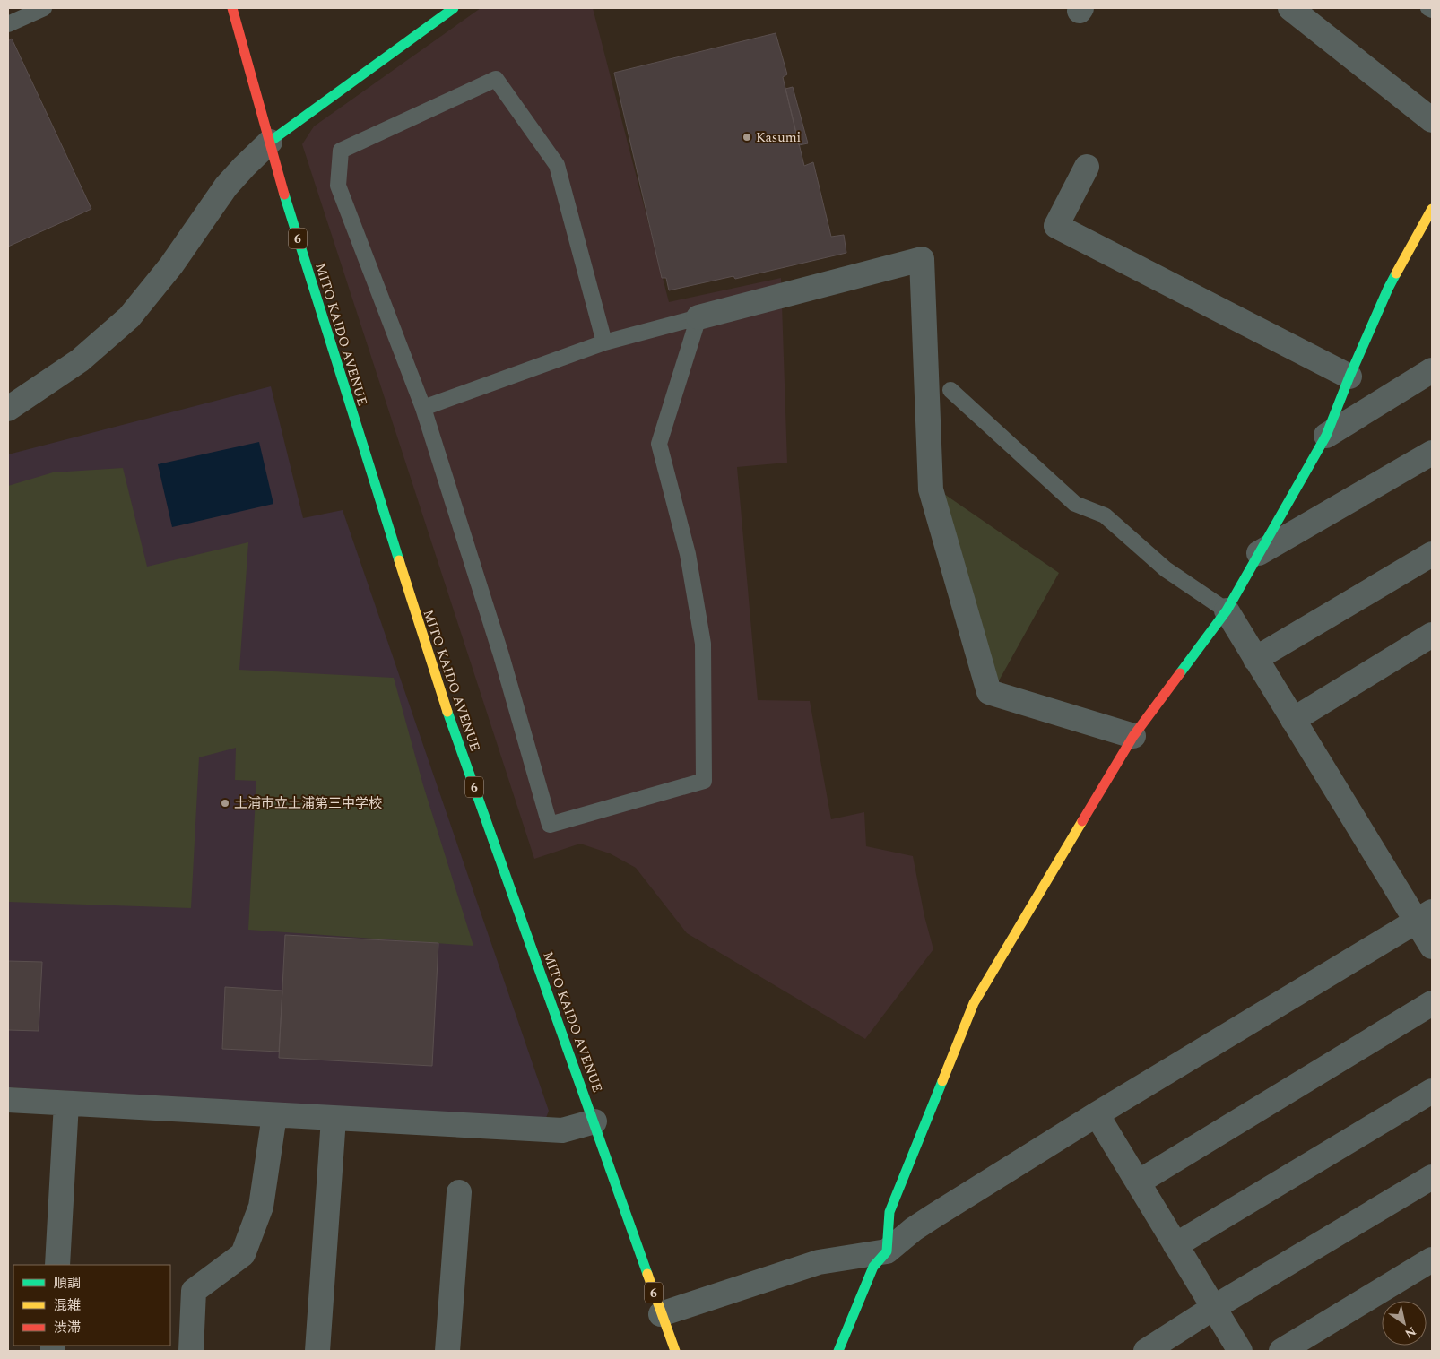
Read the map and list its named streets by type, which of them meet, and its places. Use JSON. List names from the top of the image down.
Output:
{
  "streets": {
    "main road": ["6", "MITO KAIDO AVENUE"]
  },
  "places": ["Kasumi", "土浦市立土浦第三中学校"],
  "legend": ["順調", "混雑", "渋滞"],
  "north": "bottom right"
}
